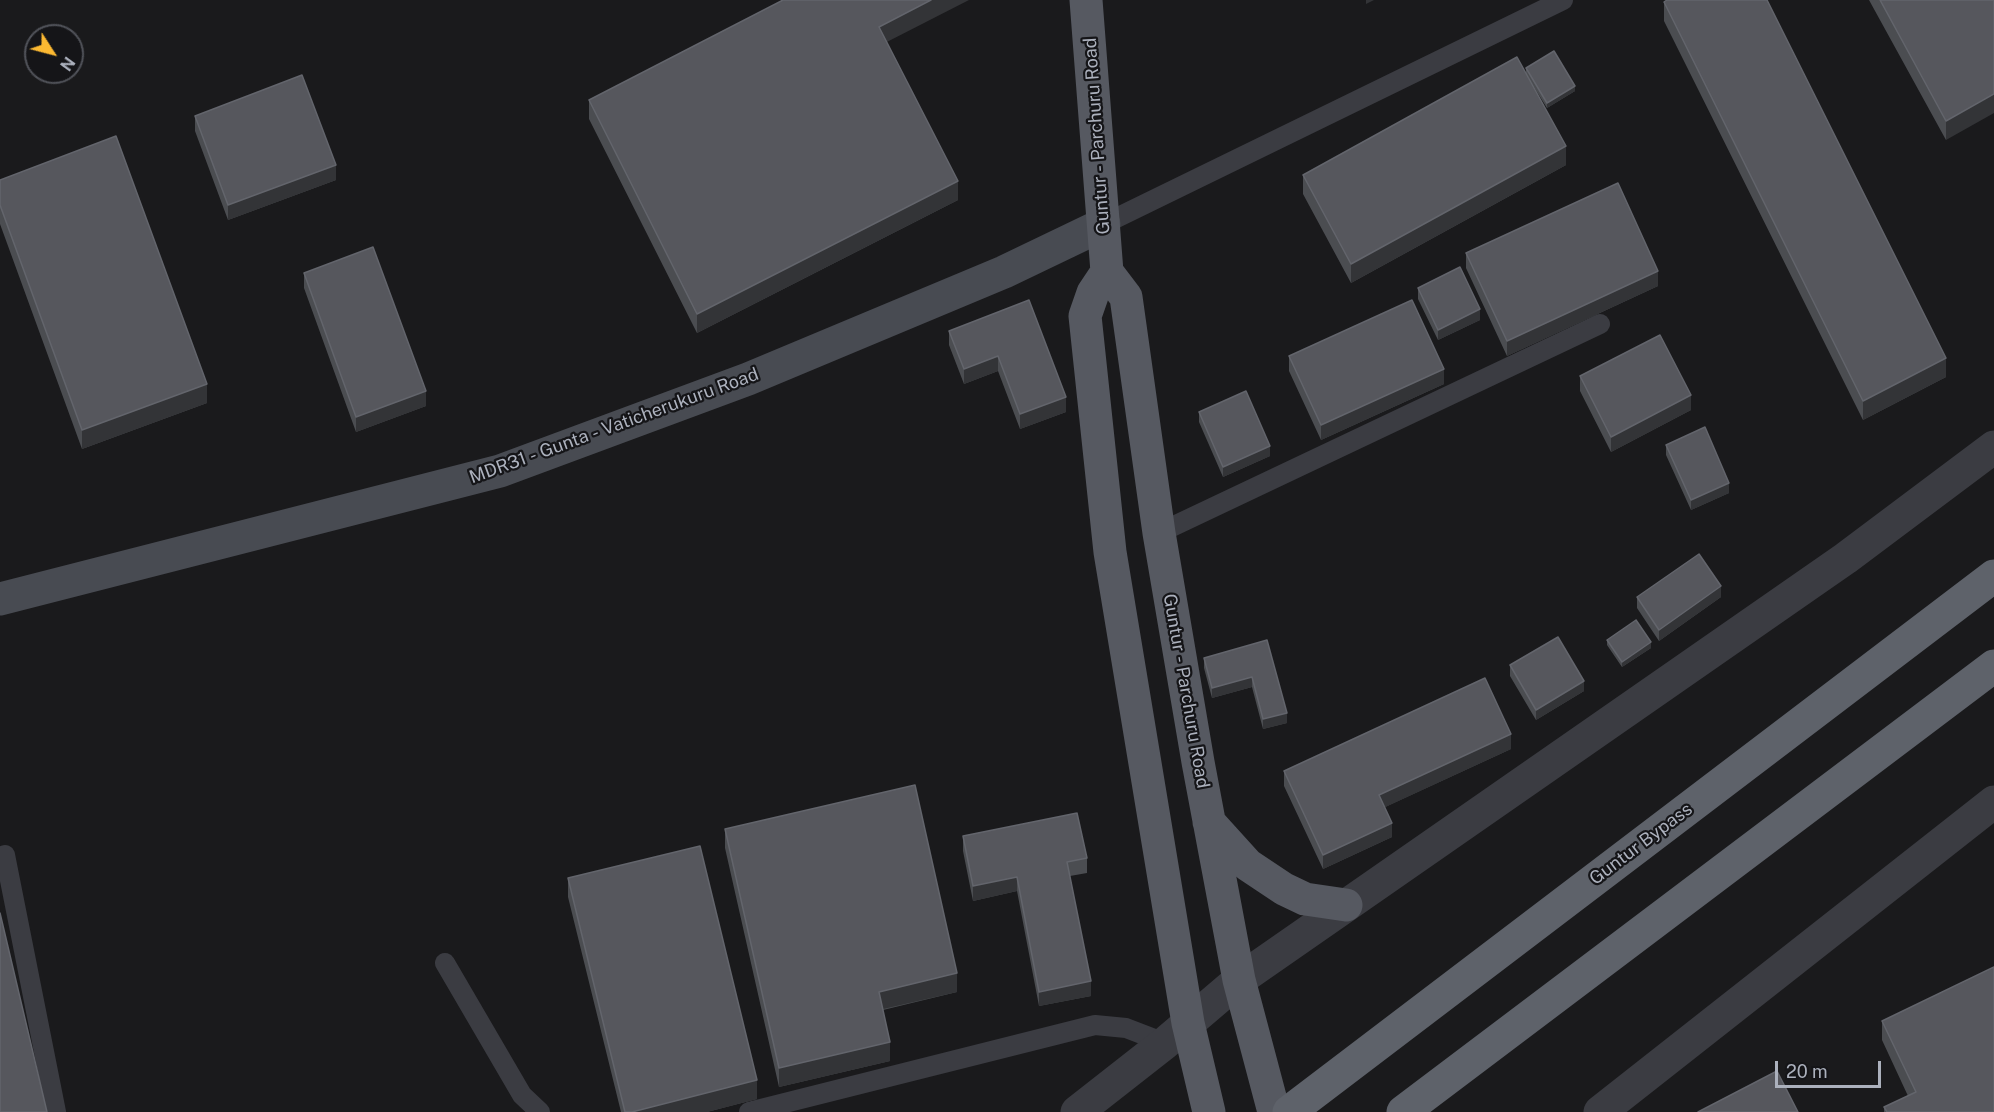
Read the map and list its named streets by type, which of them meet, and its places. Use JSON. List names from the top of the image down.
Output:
{
  "streets": {
    "highway": ["Guntur Bypass"],
    "main road": ["Guntur - Parchuru Road", "MDR31 - Gunta - Vaticherukuru Road"]
  },
  "crossings": [
    ["Guntur - Parchuru Road", "MDR31 - Gunta - Vaticherukuru Road"]
  ],
  "scale_bar": "20 m",
  "north": "bottom right"
}
